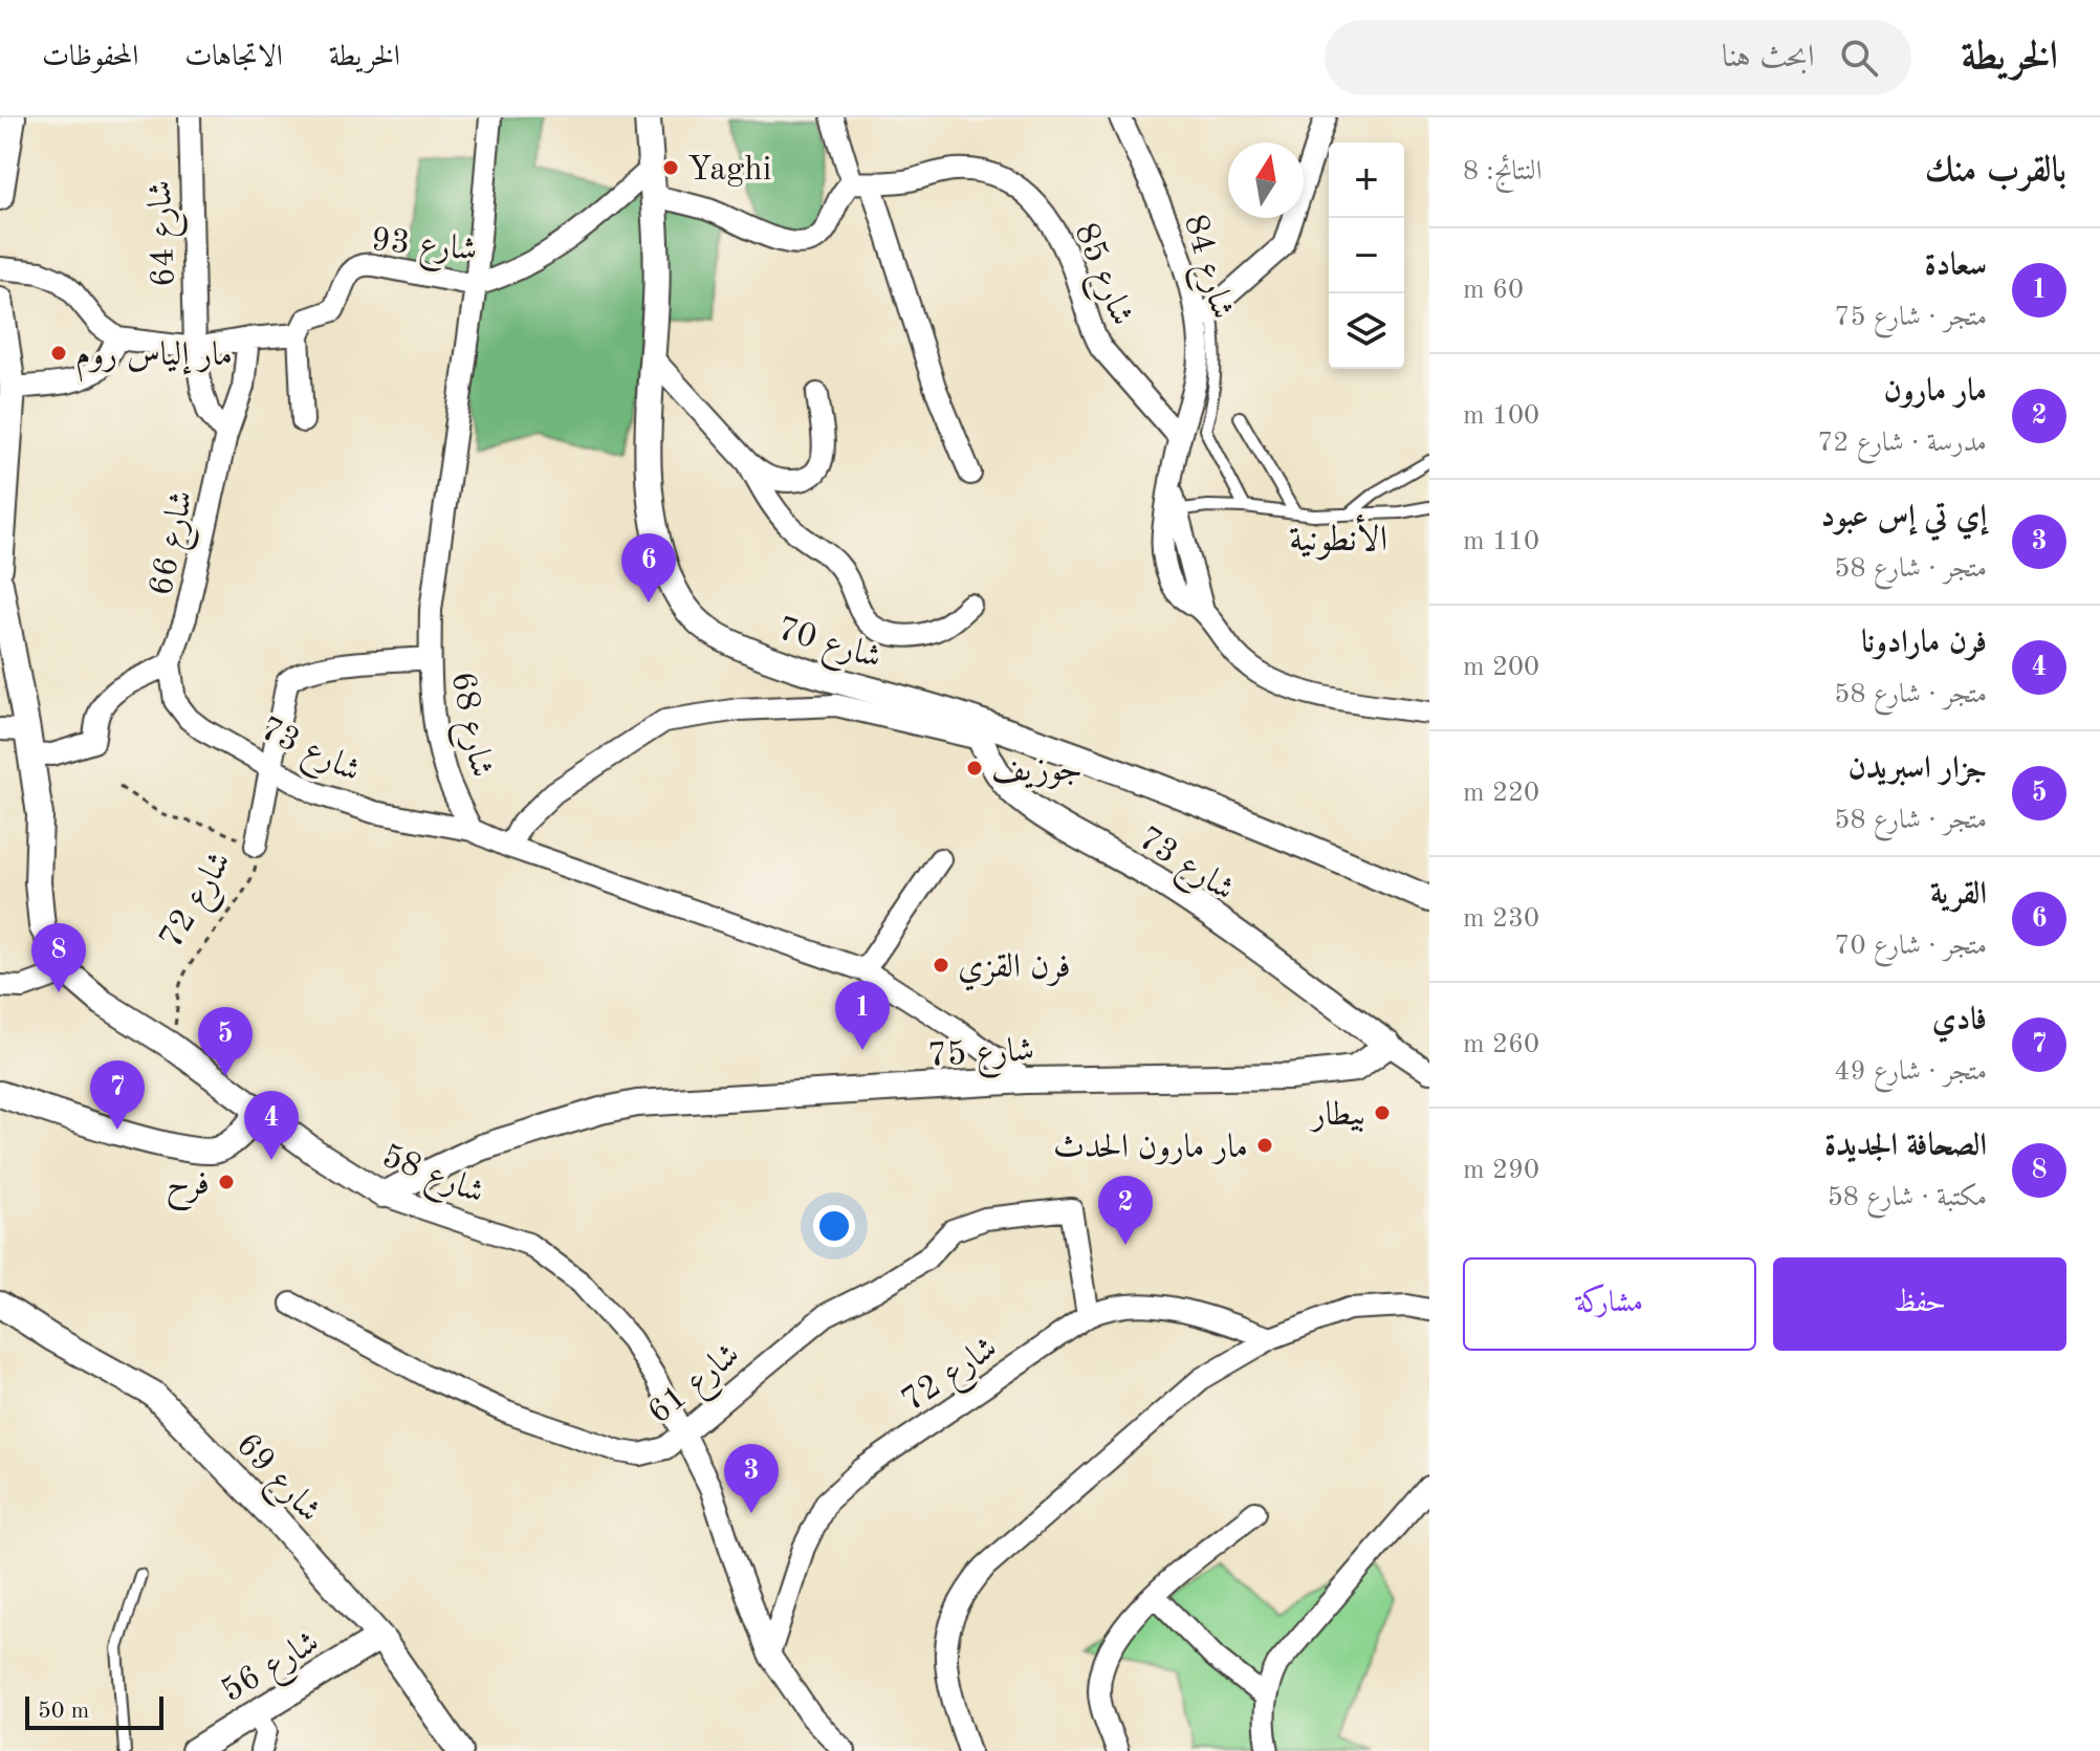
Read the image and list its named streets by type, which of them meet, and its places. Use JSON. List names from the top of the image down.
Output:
{
  "streets": {
    "street": [
      "شارع 64",
      "شارع 93",
      "شارع 84",
      "شارع 85",
      "شارع 66",
      "شارع 70",
      "شارع 68",
      "شارع 73",
      "شارع 72",
      "شارع 75",
      "شارع 58",
      "شارع 61",
      "شارع 69",
      "شارع 56"
    ]
  },
  "crossings": [
    ["شارع 93", "شارع 70"],
    ["شارع 93", "شارع 68"],
    ["شارع 84", "شارع 85"],
    ["شارع 66", "شارع 73"],
    ["شارع 70", "شارع 73"],
    ["شارع 68", "شارع 73"],
    ["شارع 68", "شارع 72"],
    ["شارع 73", "شارع 72"],
    ["شارع 73", "شارع 75"],
    ["شارع 72", "شارع 58"],
    ["شارع 72", "شارع 61"],
    ["شارع 75", "شارع 58"],
    ["شارع 58", "شارع 61"],
    ["شارع 69", "شارع 56"]
  ],
  "districts": ["الأنطونية"],
  "places": [
    "Yaghi",
    "مار إلياس روم",
    "جوزيف",
    "فرن القزي",
    "بيطار",
    "مار مارون الحدث",
    "فرح"
  ],
  "scale_bar": "50 m",
  "north": "top",
  "page": {
    "header": "الخريطة",
    "search": "ابحث هنا",
    "nav": ["الخريطة", "الاتجاهات", "المحفوظات"],
    "heading": ["بالقرب منك", "النتائج: 8"],
    "map_buttons": ["+", "−"],
    "list": [
      {
        "mark": "1",
        "name": "سعادة",
        "note": "متجر · شارع 75",
        "value": "60 m"
      },
      {
        "mark": "2",
        "name": "مار مارون",
        "note": "مدرسة · شارع 72",
        "value": "100 m"
      },
      {
        "mark": "3",
        "name": "إي تي إس عبود",
        "note": "متجر · شارع 58",
        "value": "110 m"
      },
      {
        "mark": "4",
        "name": "فرن مارادونا",
        "note": "متجر · شارع 58",
        "value": "200 m"
      },
      {
        "mark": "5",
        "name": "جزار اسبريدن",
        "note": "متجر · شارع 58",
        "value": "220 m"
      },
      {
        "mark": "6",
        "name": "القرية",
        "note": "متجر · شارع 70",
        "value": "230 m"
      },
      {
        "mark": "7",
        "name": "فادي",
        "note": "متجر · شارع 49",
        "value": "260 m"
      },
      {
        "mark": "8",
        "name": "الصحافة الجديدة",
        "note": "مكتبة · شارع 58",
        "value": "290 m"
      }
    ],
    "pins": [
      "6",
      "8",
      "1",
      "5",
      "7",
      "4",
      "2",
      "3"
    ],
    "buttons": ["حفظ", "مشاركة"],
    "scale": "50 m"
  }
}
